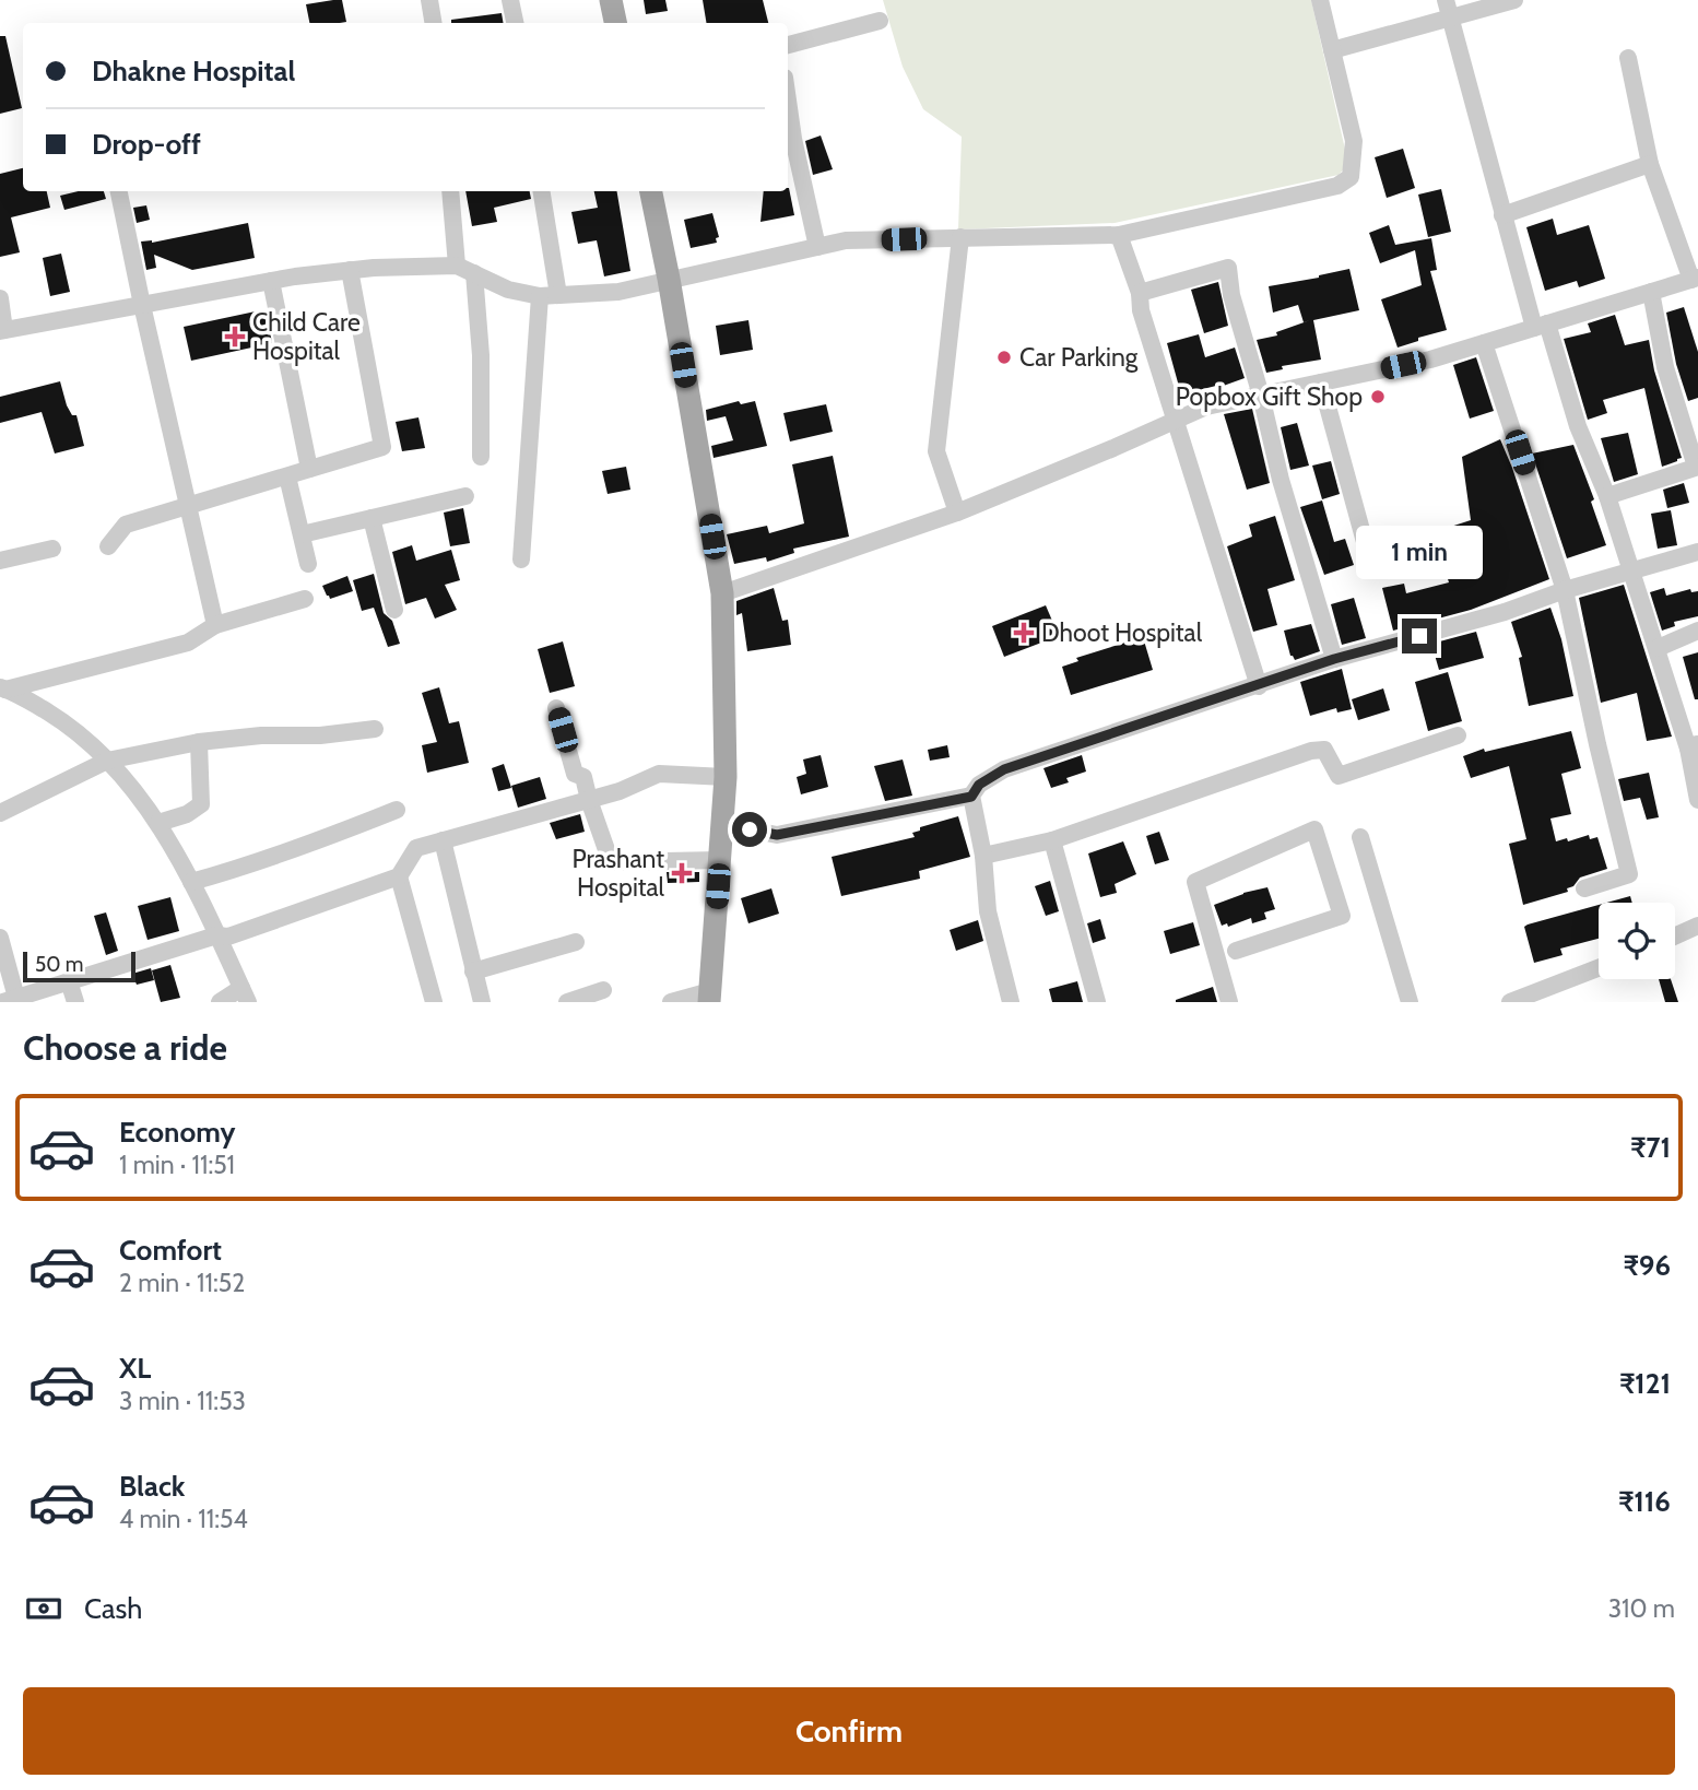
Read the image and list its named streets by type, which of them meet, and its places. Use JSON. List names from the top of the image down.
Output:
{
  "places": {
    "health": ["Child Care Hospital", "Dhoot Hospital", "Prashant Hospital"],
    "other": ["Car Parking", "Popbox Gift Shop"]
  },
  "scale_bar": "50 m",
  "page": {
    "banner": ["Dhakne Hospital", "Drop-off"],
    "bubble": "1 min",
    "scale": "50 m",
    "heading": "Choose a ride",
    "list": [
      {
        "name": "Economy",
        "note": "1 min · 11:51",
        "value": "₹71"
      },
      {
        "name": "Comfort",
        "note": "2 min · 11:52",
        "value": "₹96"
      },
      {
        "name": "XL",
        "note": "3 min · 11:53",
        "value": "₹121"
      },
      {
        "name": "Black",
        "note": "4 min · 11:54",
        "value": "₹116"
      }
    ],
    "pay": ["Cash", "310 m"],
    "buttons": "Confirm"
  }
}
